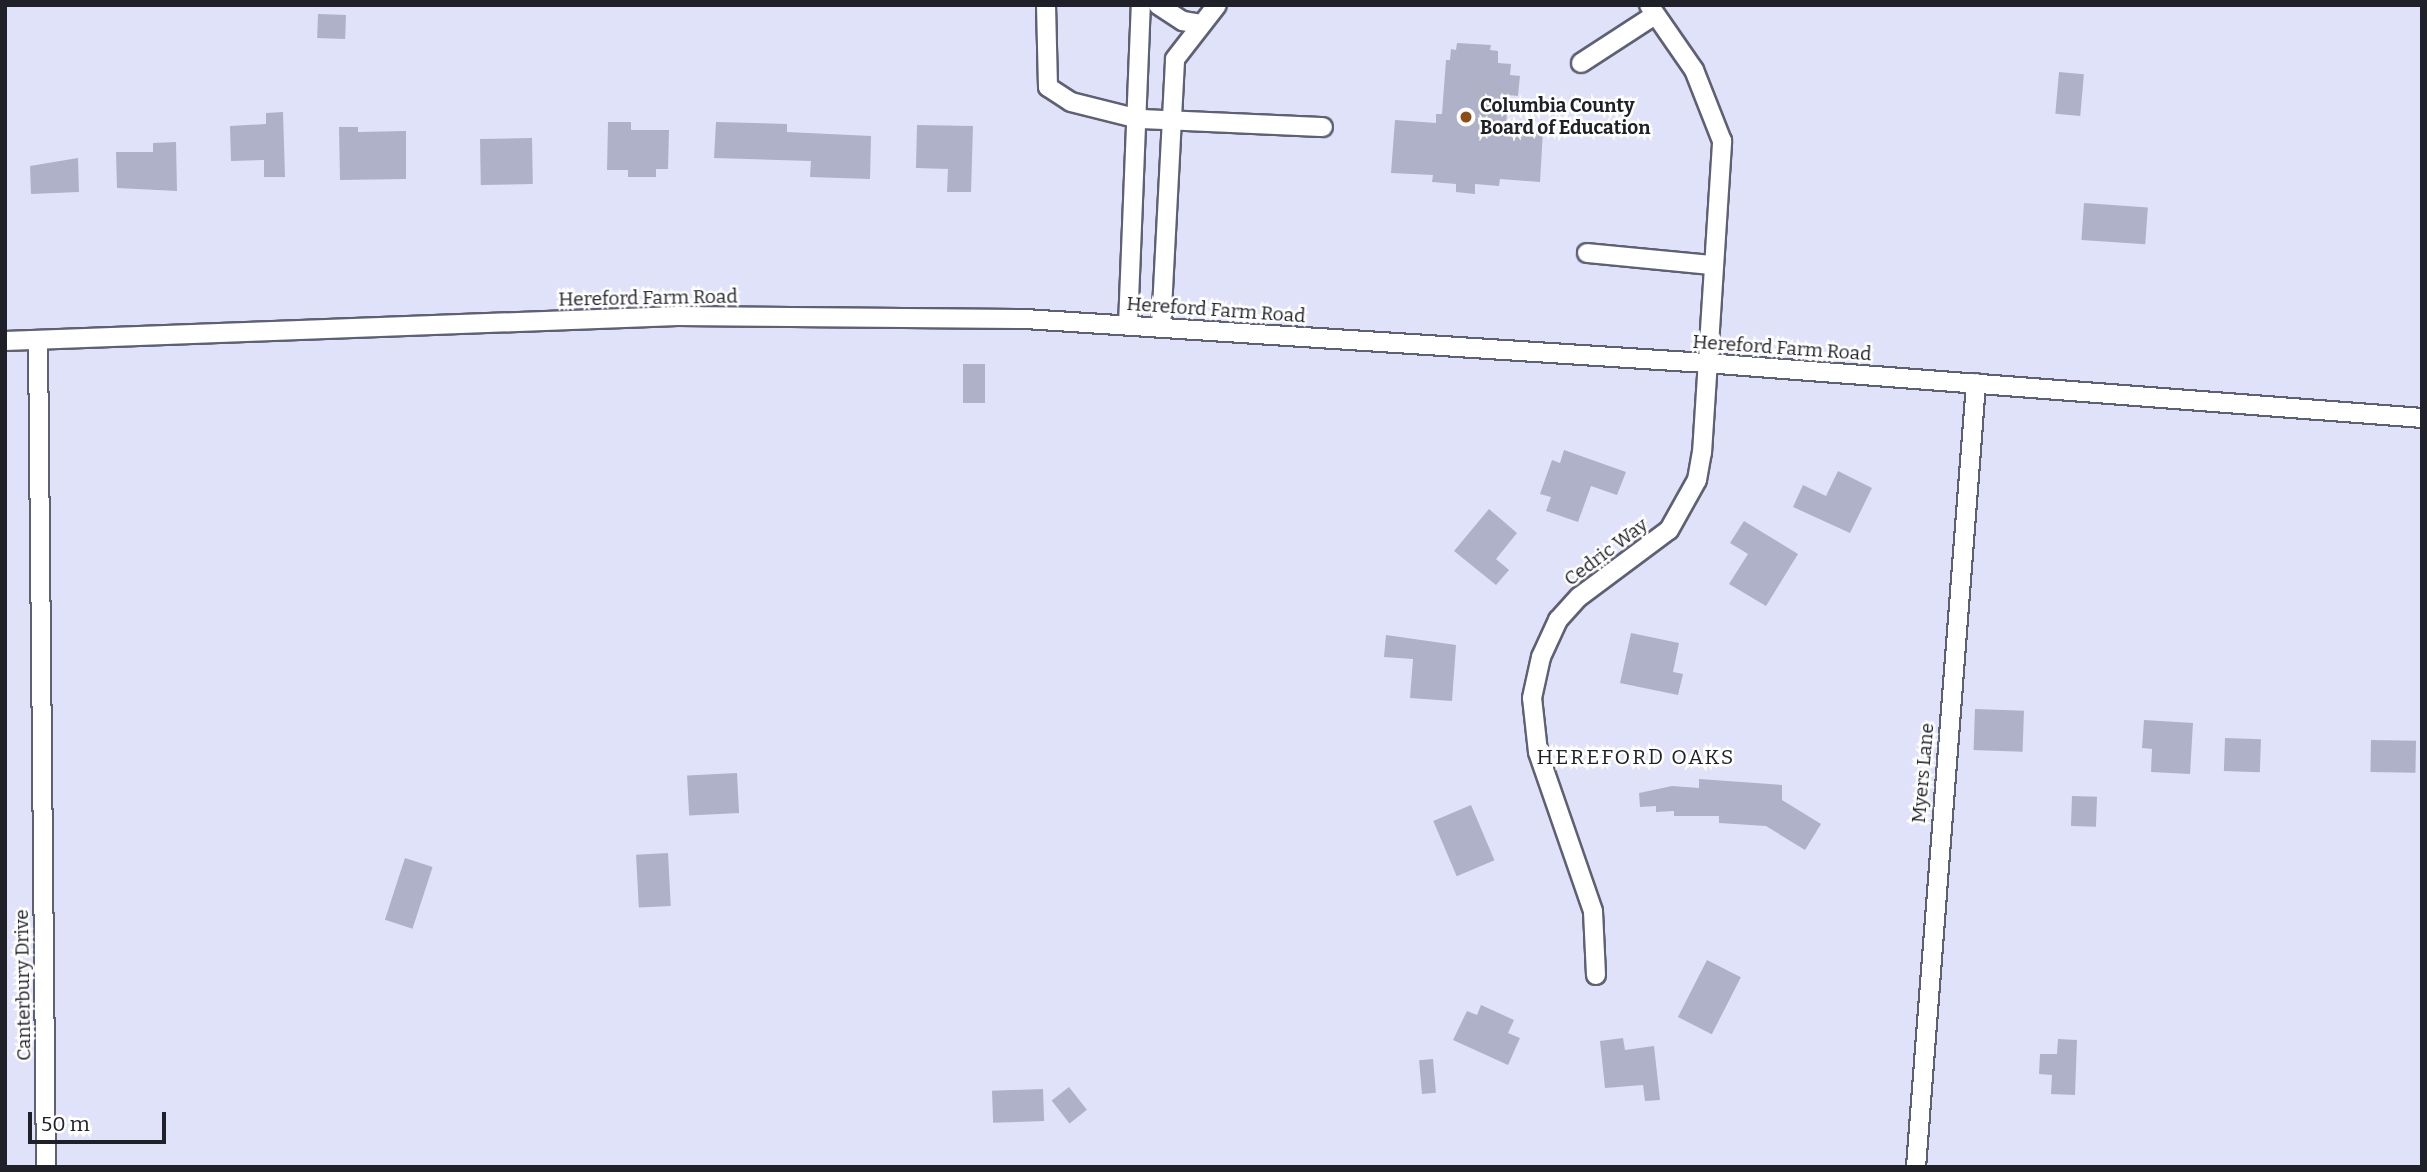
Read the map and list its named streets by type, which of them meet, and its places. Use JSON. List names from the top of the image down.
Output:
{
  "streets": {
    "street": [
      "Hereford Farm Road",
      "Cedric Way",
      "Myers Lane",
      "Canterbury Drive"
    ]
  },
  "crossings": [
    ["Hereford Farm Road", "Cedric Way"],
    ["Hereford Farm Road", "Myers Lane"],
    ["Hereford Farm Road", "Canterbury Drive"]
  ],
  "districts": ["HEREFORD OAKS"],
  "places": ["Columbia County Board of Education"],
  "scale_bar": "50 m"
}
